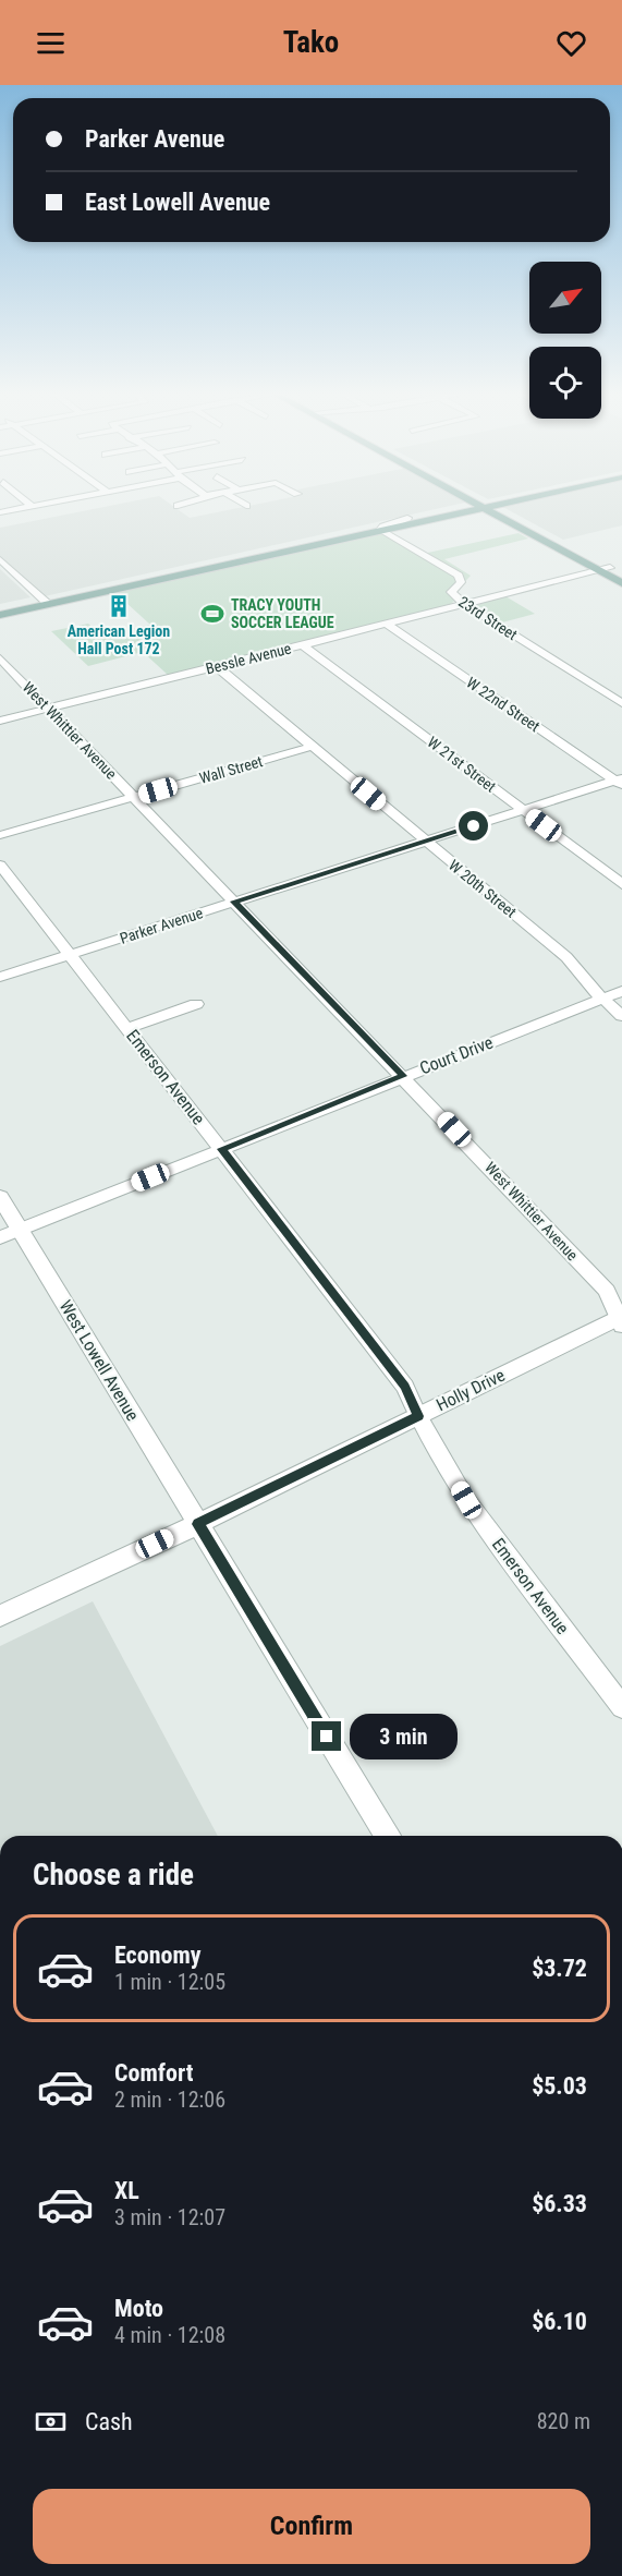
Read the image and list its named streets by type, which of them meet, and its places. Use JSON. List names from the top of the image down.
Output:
{
  "streets": {
    "street": [
      "23rd Street",
      "Bessle Avenue",
      "W 22nd Street",
      "West Whittier Avenue",
      "W 21st Street",
      "Wall Street",
      "W 20th Street",
      "Parker Avenue",
      "Court Drive",
      "Emerson Avenue",
      "West Lowell Avenue",
      "Holly Drive"
    ]
  },
  "crossings": [
    ["23rd Street", "Bessle Avenue"],
    ["Bessle Avenue", "W 22nd Street"],
    ["Bessle Avenue", "West Whittier Avenue"],
    ["Bessle Avenue", "W 21st Street"],
    ["Bessle Avenue", "W 20th Street"],
    ["W 22nd Street", "Parker Avenue"],
    ["West Whittier Avenue", "Wall Street"],
    ["West Whittier Avenue", "Parker Avenue"],
    ["West Whittier Avenue", "Court Drive"],
    ["West Whittier Avenue", "Holly Drive"],
    ["W 21st Street", "Parker Avenue"],
    ["Wall Street", "W 20th Street"],
    ["W 20th Street", "Parker Avenue"],
    ["W 20th Street", "Court Drive"],
    ["Parker Avenue", "Emerson Avenue"],
    ["Court Drive", "Emerson Avenue"],
    ["Court Drive", "West Lowell Avenue"],
    ["Emerson Avenue", "Holly Drive"],
    ["West Lowell Avenue", "Holly Drive"]
  ],
  "places": {
    "building": ["American Legion Hall Post 172"],
    "sports": ["TRACY YOUTH SOCCER LEAGUE"]
  },
  "north": "top right",
  "page": {
    "header": "Tako",
    "banner": ["Parker Avenue", "East Lowell Avenue"],
    "bubble": "3 min",
    "heading": "Choose a ride",
    "list": [
      {
        "name": "Economy",
        "note": "1 min · 12:05",
        "value": "$3.72"
      },
      {
        "name": "Comfort",
        "note": "2 min · 12:06",
        "value": "$5.03"
      },
      {
        "name": "XL",
        "note": "3 min · 12:07",
        "value": "$6.33"
      },
      {
        "name": "Moto",
        "note": "4 min · 12:08",
        "value": "$6.10"
      }
    ],
    "pay": ["Cash", "820 m"],
    "buttons": "Confirm"
  }
}
